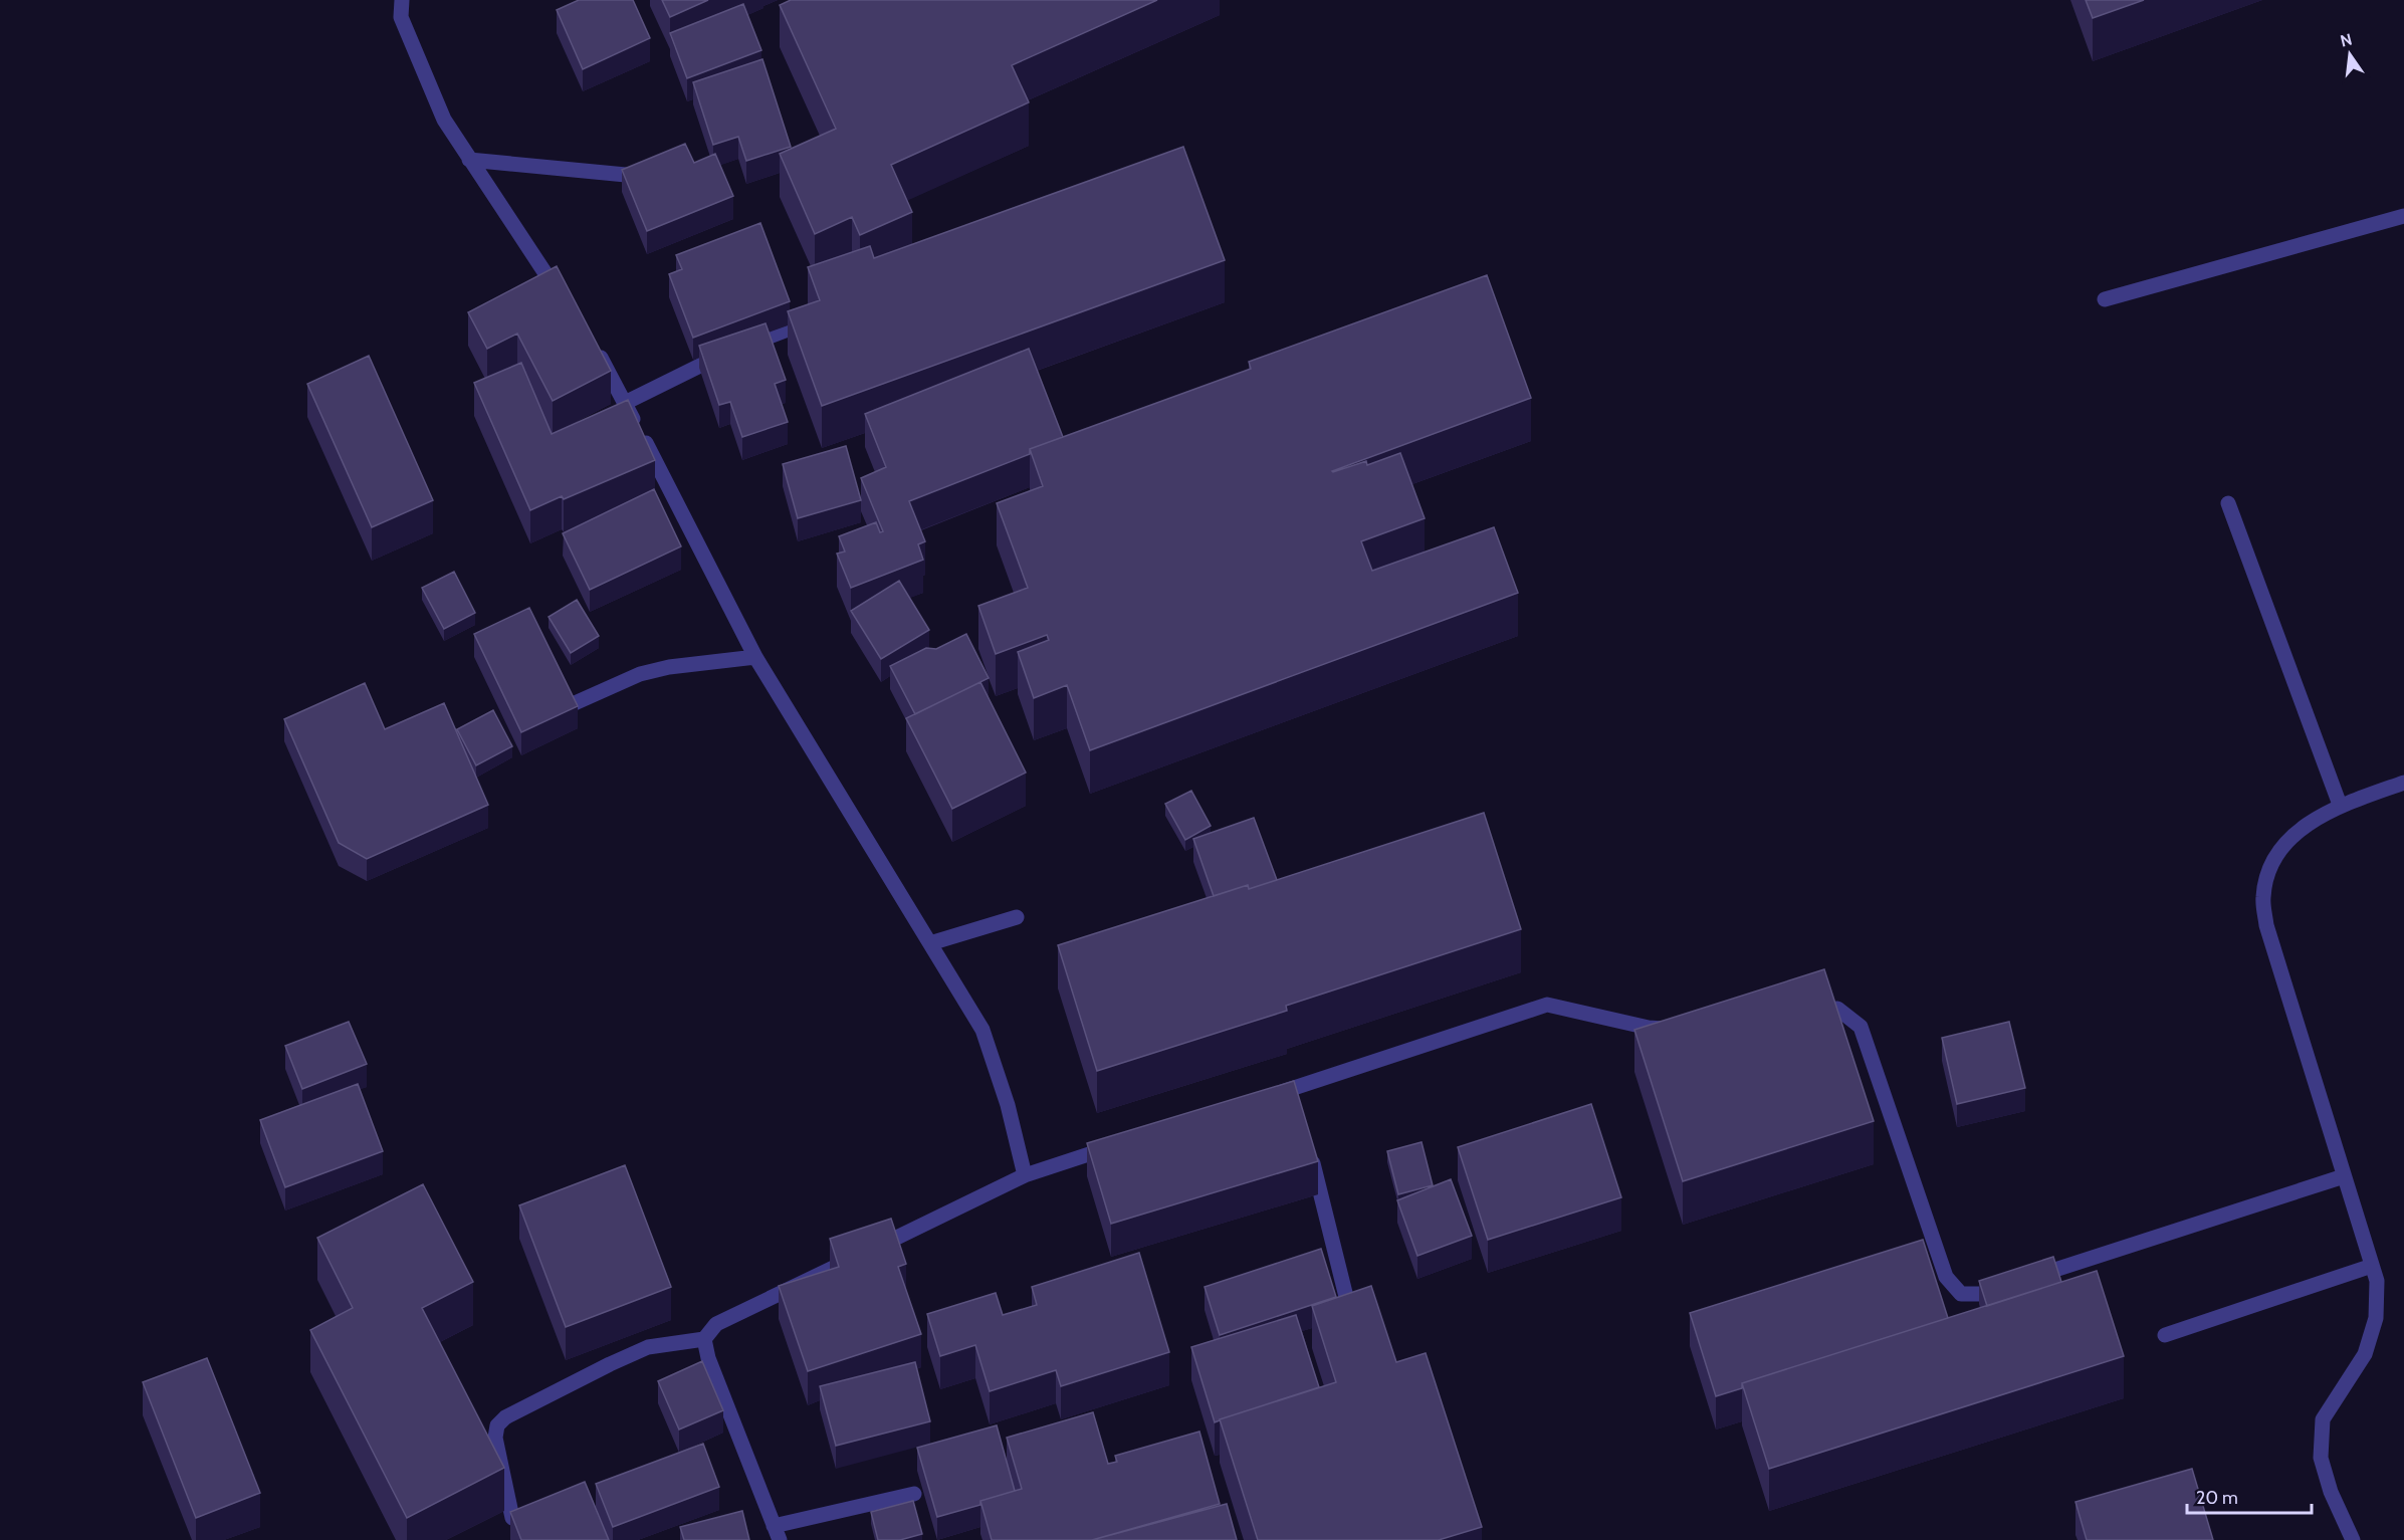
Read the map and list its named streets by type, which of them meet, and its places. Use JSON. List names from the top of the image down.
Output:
{
  "scale_bar": "20 m",
  "north": "top"
}
